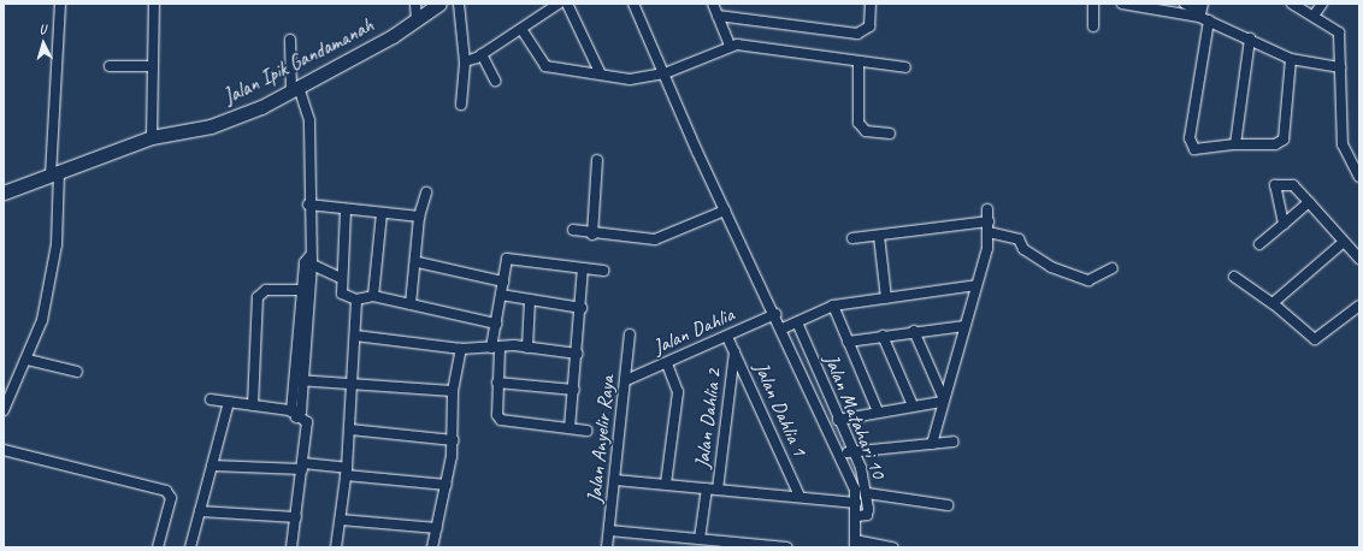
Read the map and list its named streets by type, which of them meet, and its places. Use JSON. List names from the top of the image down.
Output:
{
  "streets": {
    "street": [
      "Jalan Ipik Gandamanah",
      "Jalan Dahlia",
      "Jalan Dahlia 1",
      "Jalan Matahari 10",
      "Jalan Dahlia 2",
      "Jalan Anyelir Raya"
    ]
  },
  "crossings": [
    ["Jalan Dahlia", "Jalan Dahlia 1"],
    ["Jalan Dahlia", "Jalan Anyelir Raya"],
    ["Jalan Dahlia 1", "Jalan Dahlia 2"]
  ],
  "north": "top"
}
